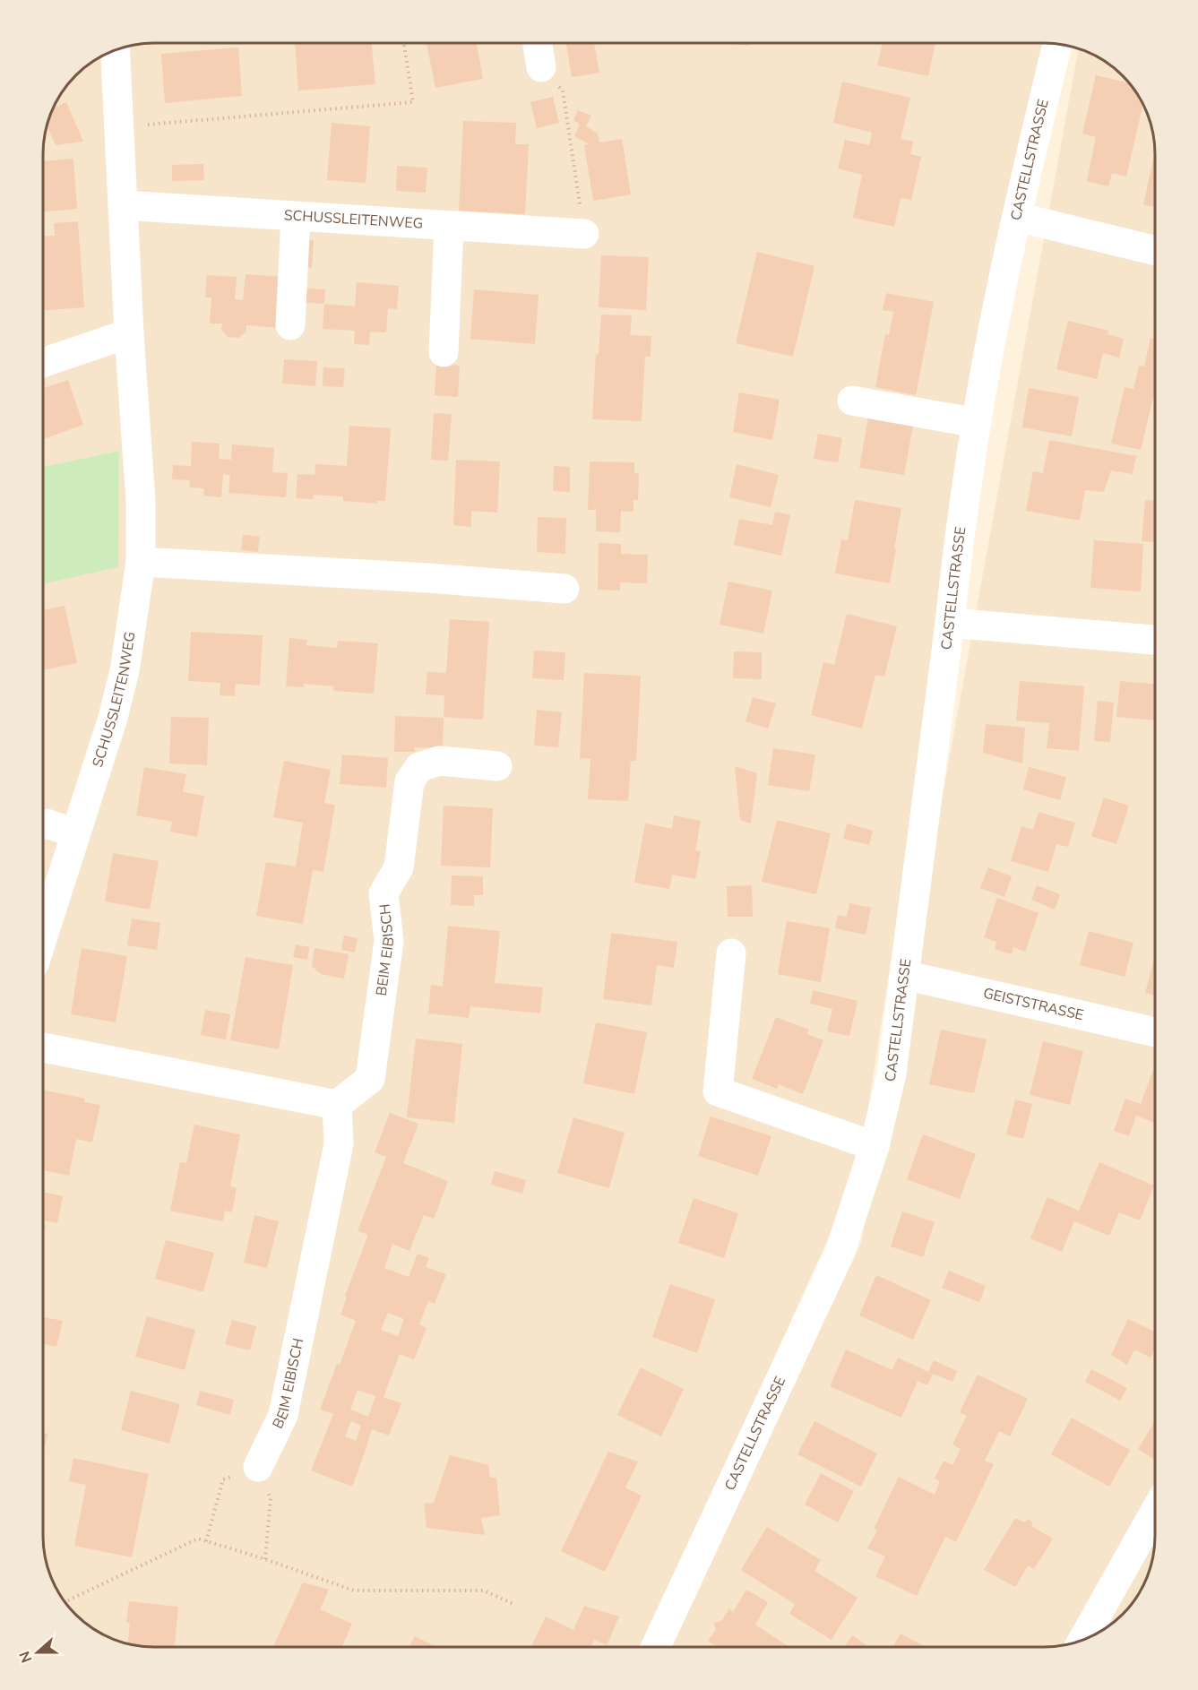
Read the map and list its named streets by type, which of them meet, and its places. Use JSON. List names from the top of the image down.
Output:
{
  "streets": {
    "street": [
      "CASTELLSTRASSE",
      "SCHUSSLEITENWEG",
      "BEIM EIBISCH",
      "GEISTSTRASSE"
    ]
  },
  "crossings": [
    ["CASTELLSTRASSE", "GEISTSTRASSE"]
  ],
  "north": "left"
}
